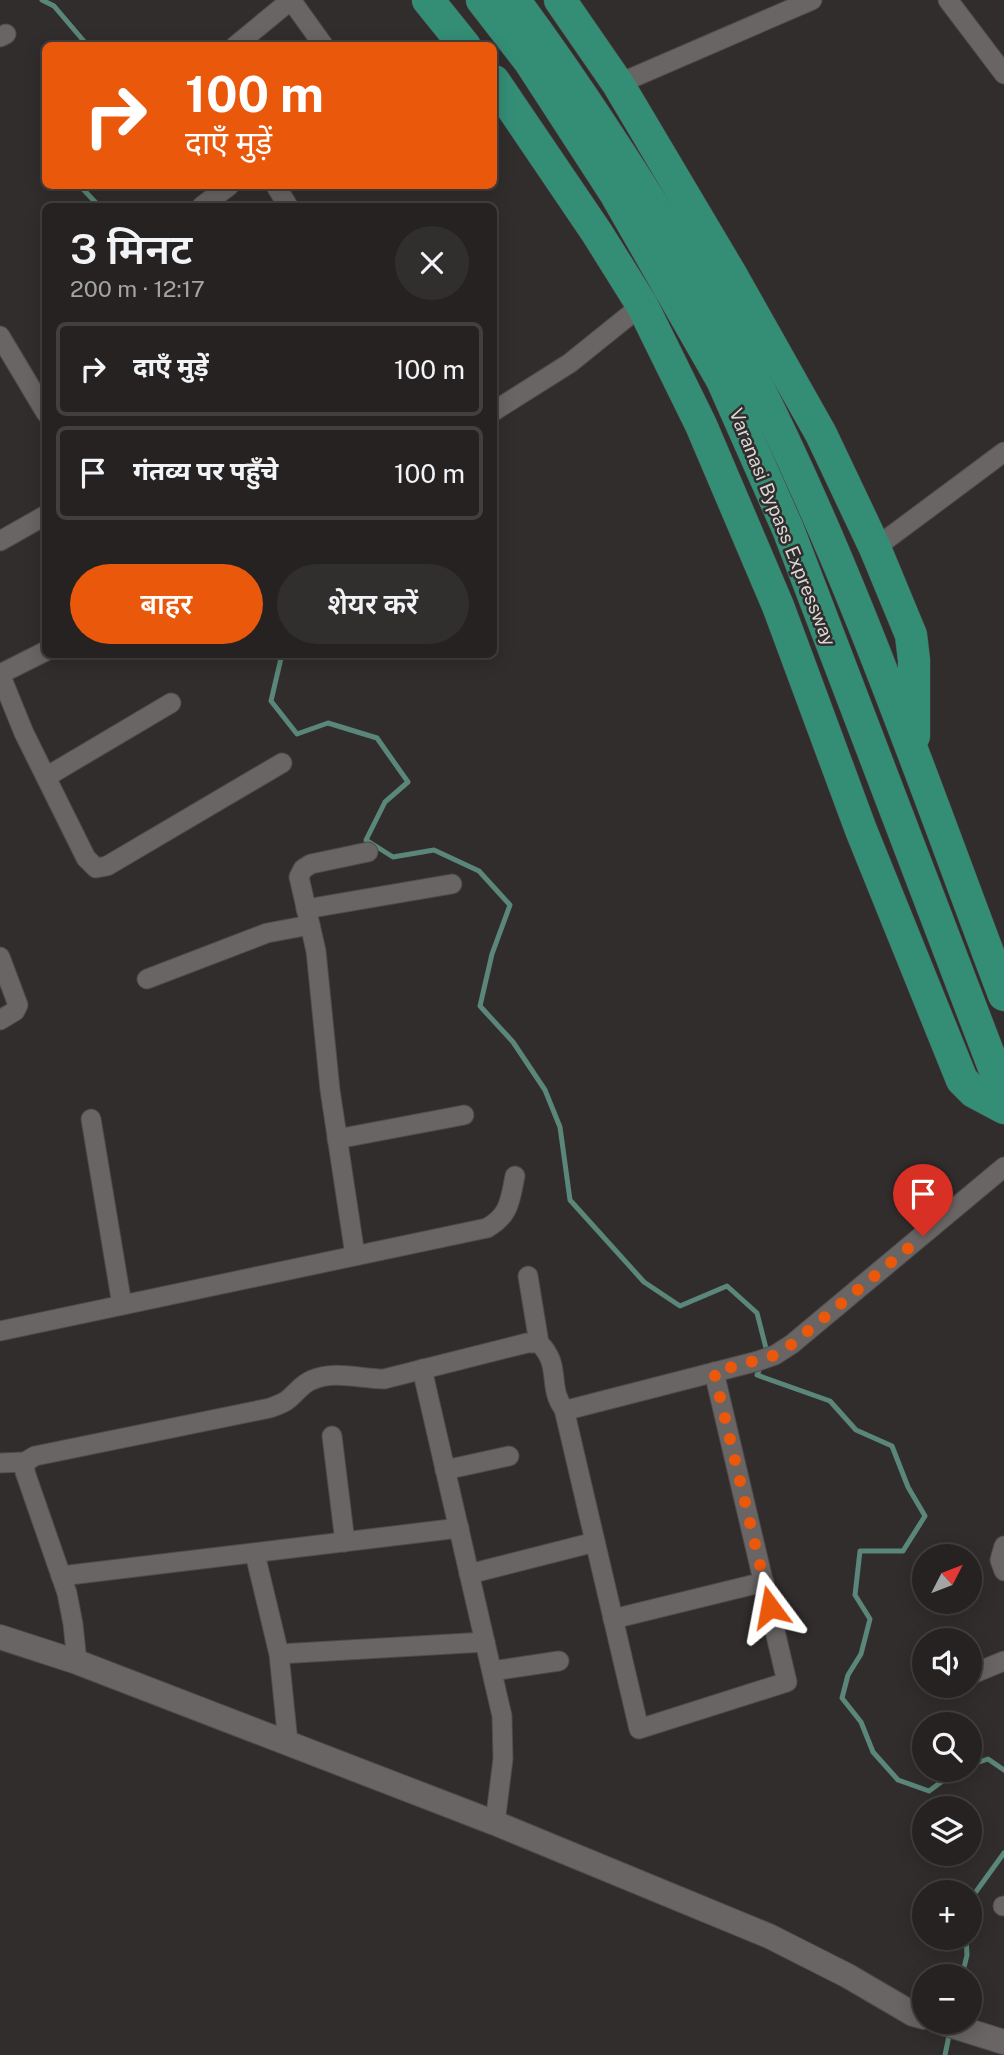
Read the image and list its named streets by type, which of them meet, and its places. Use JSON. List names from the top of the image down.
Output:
{
  "streets": {
    "highway": ["Varanasi Bypass Expressway"]
  },
  "north": "top right",
  "page": {
    "turn": ["100 m", "दाएँ मुड़ें"],
    "heading": ["3 मिनट", "200 m · 12:17"],
    "list": [
      {
        "name": "दाएँ मुड़ें",
        "value": "100 m"
      },
      {
        "name": "गंतव्य पर पहुँचे",
        "value": "100 m"
      }
    ],
    "buttons": ["बाहर", "शेयर करें"],
    "map_buttons": ["+", "−"]
  }
}
